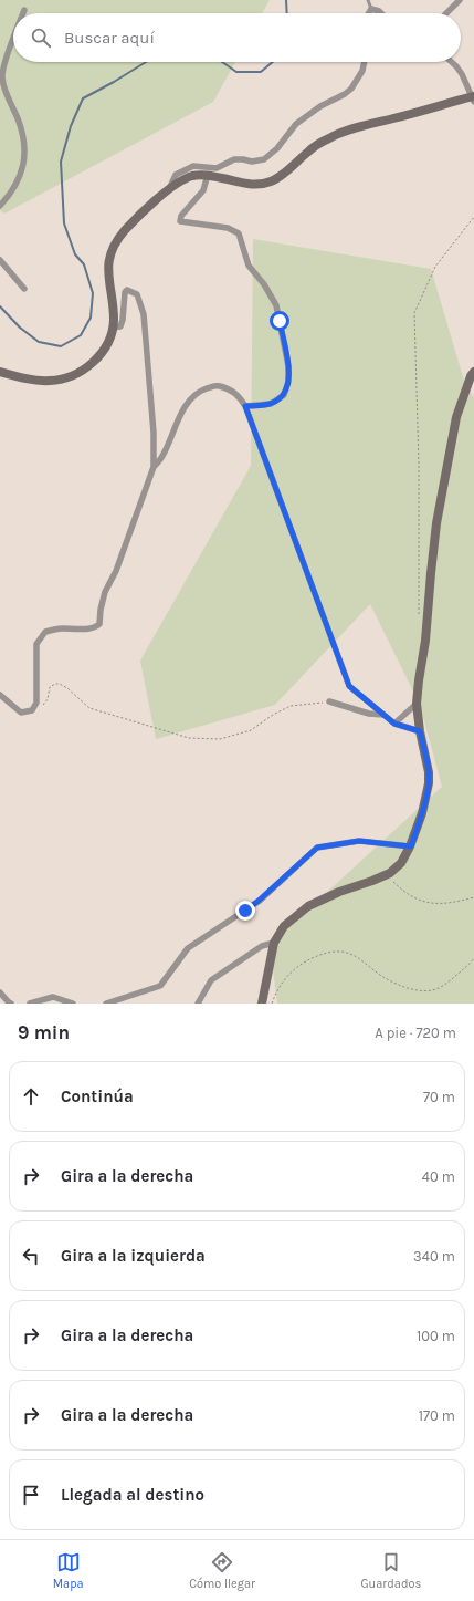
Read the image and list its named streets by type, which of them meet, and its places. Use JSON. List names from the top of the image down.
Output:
{
  "page": {
    "search": "Buscar aquí",
    "heading": ["9 min", "A pie · 720 m"],
    "list": [
      ["Continúa", "70 m"],
      ["Gira a la derecha", "40 m"],
      ["Gira a la izquierda", "340 m"],
      ["Gira a la derecha", "100 m"],
      ["Gira a la derecha", "170 m"],
      "Llegada al destino"
    ],
    "nav": ["Mapa", "Cómo llegar", "Guardados"]
  }
}
